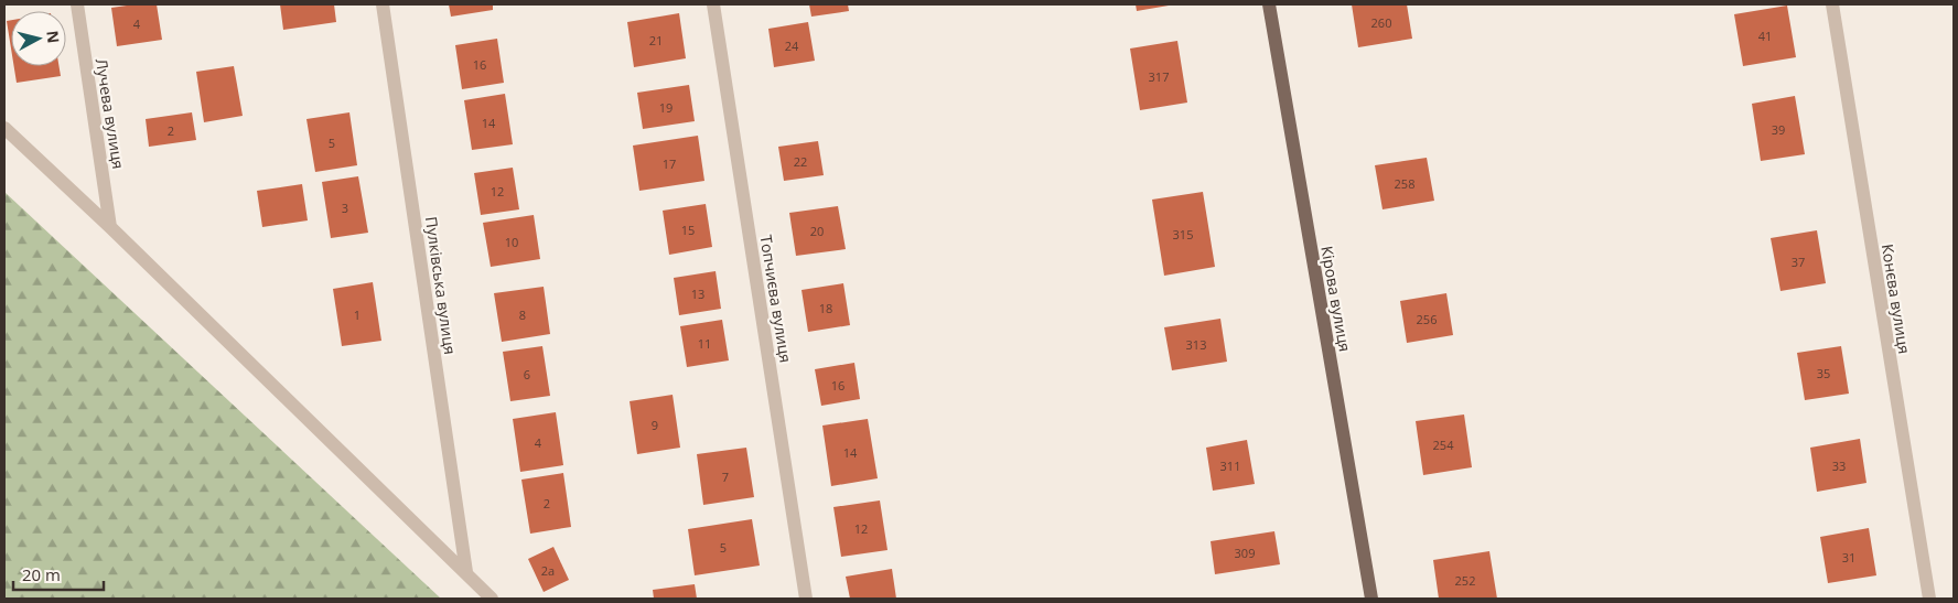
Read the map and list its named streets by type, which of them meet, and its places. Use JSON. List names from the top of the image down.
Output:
{
  "streets": {
    "main road": ["Кірова вулиця"],
    "street": [
      "Лучева вулиця",
      "Пулківська вулиця",
      "Топчиєва вулиця",
      "Конєва вулиця"
    ]
  },
  "house_numbers": [
    "260",
    "4",
    "41",
    "21",
    "24",
    "16",
    "317",
    "19",
    "14",
    "39",
    "2",
    "5",
    "22",
    "17",
    "258",
    "12",
    "3",
    "15",
    "20",
    "315",
    "10",
    "37",
    "13",
    "18",
    "1",
    "8",
    "256",
    "11",
    "313",
    "35",
    "6",
    "16",
    "9",
    "4",
    "254",
    "14",
    "311",
    "33",
    "7",
    "2",
    "12",
    "5",
    "309",
    "31",
    "2а",
    "252"
  ],
  "scale_bar": "20 m",
  "north": "right"
}
